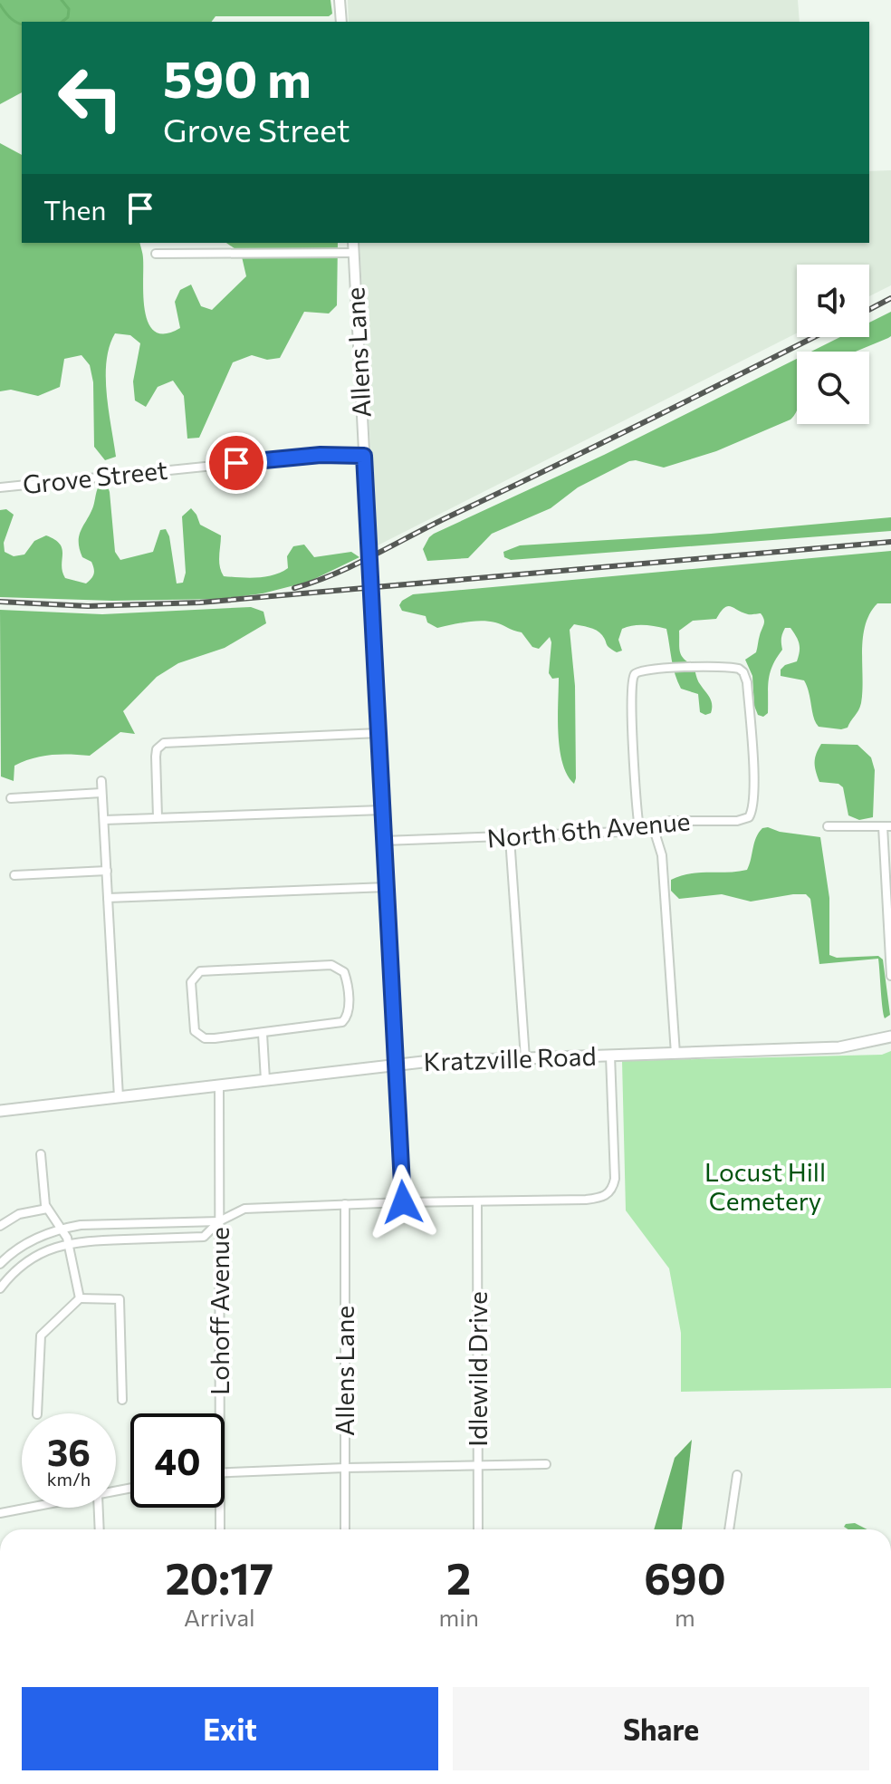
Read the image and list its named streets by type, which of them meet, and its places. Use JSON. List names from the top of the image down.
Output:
{
  "streets": {
    "main road": ["Kratzville Road"],
    "street": [
      "Allens Lane",
      "Grove Street",
      "North 6th Avenue",
      "Lohoff Avenue",
      "Idlewild Drive"
    ]
  },
  "crossings": [
    ["Allens Lane", "Grove Street"],
    ["Allens Lane", "North 6th Avenue"],
    ["Allens Lane", "Kratzville Road"],
    ["Kratzville Road", "Lohoff Avenue"]
  ],
  "parks": ["Locust Hill Cemetery"],
  "page": {
    "turn": ["590 m", "Grove Street"],
    "then": "Then",
    "speed": "36 km/h",
    "limit": "40",
    "eta": [
      "20:17",
      "Arrival",
      "2",
      "min",
      "690",
      "m"
    ],
    "buttons": ["Exit", "Share"]
  }
}
